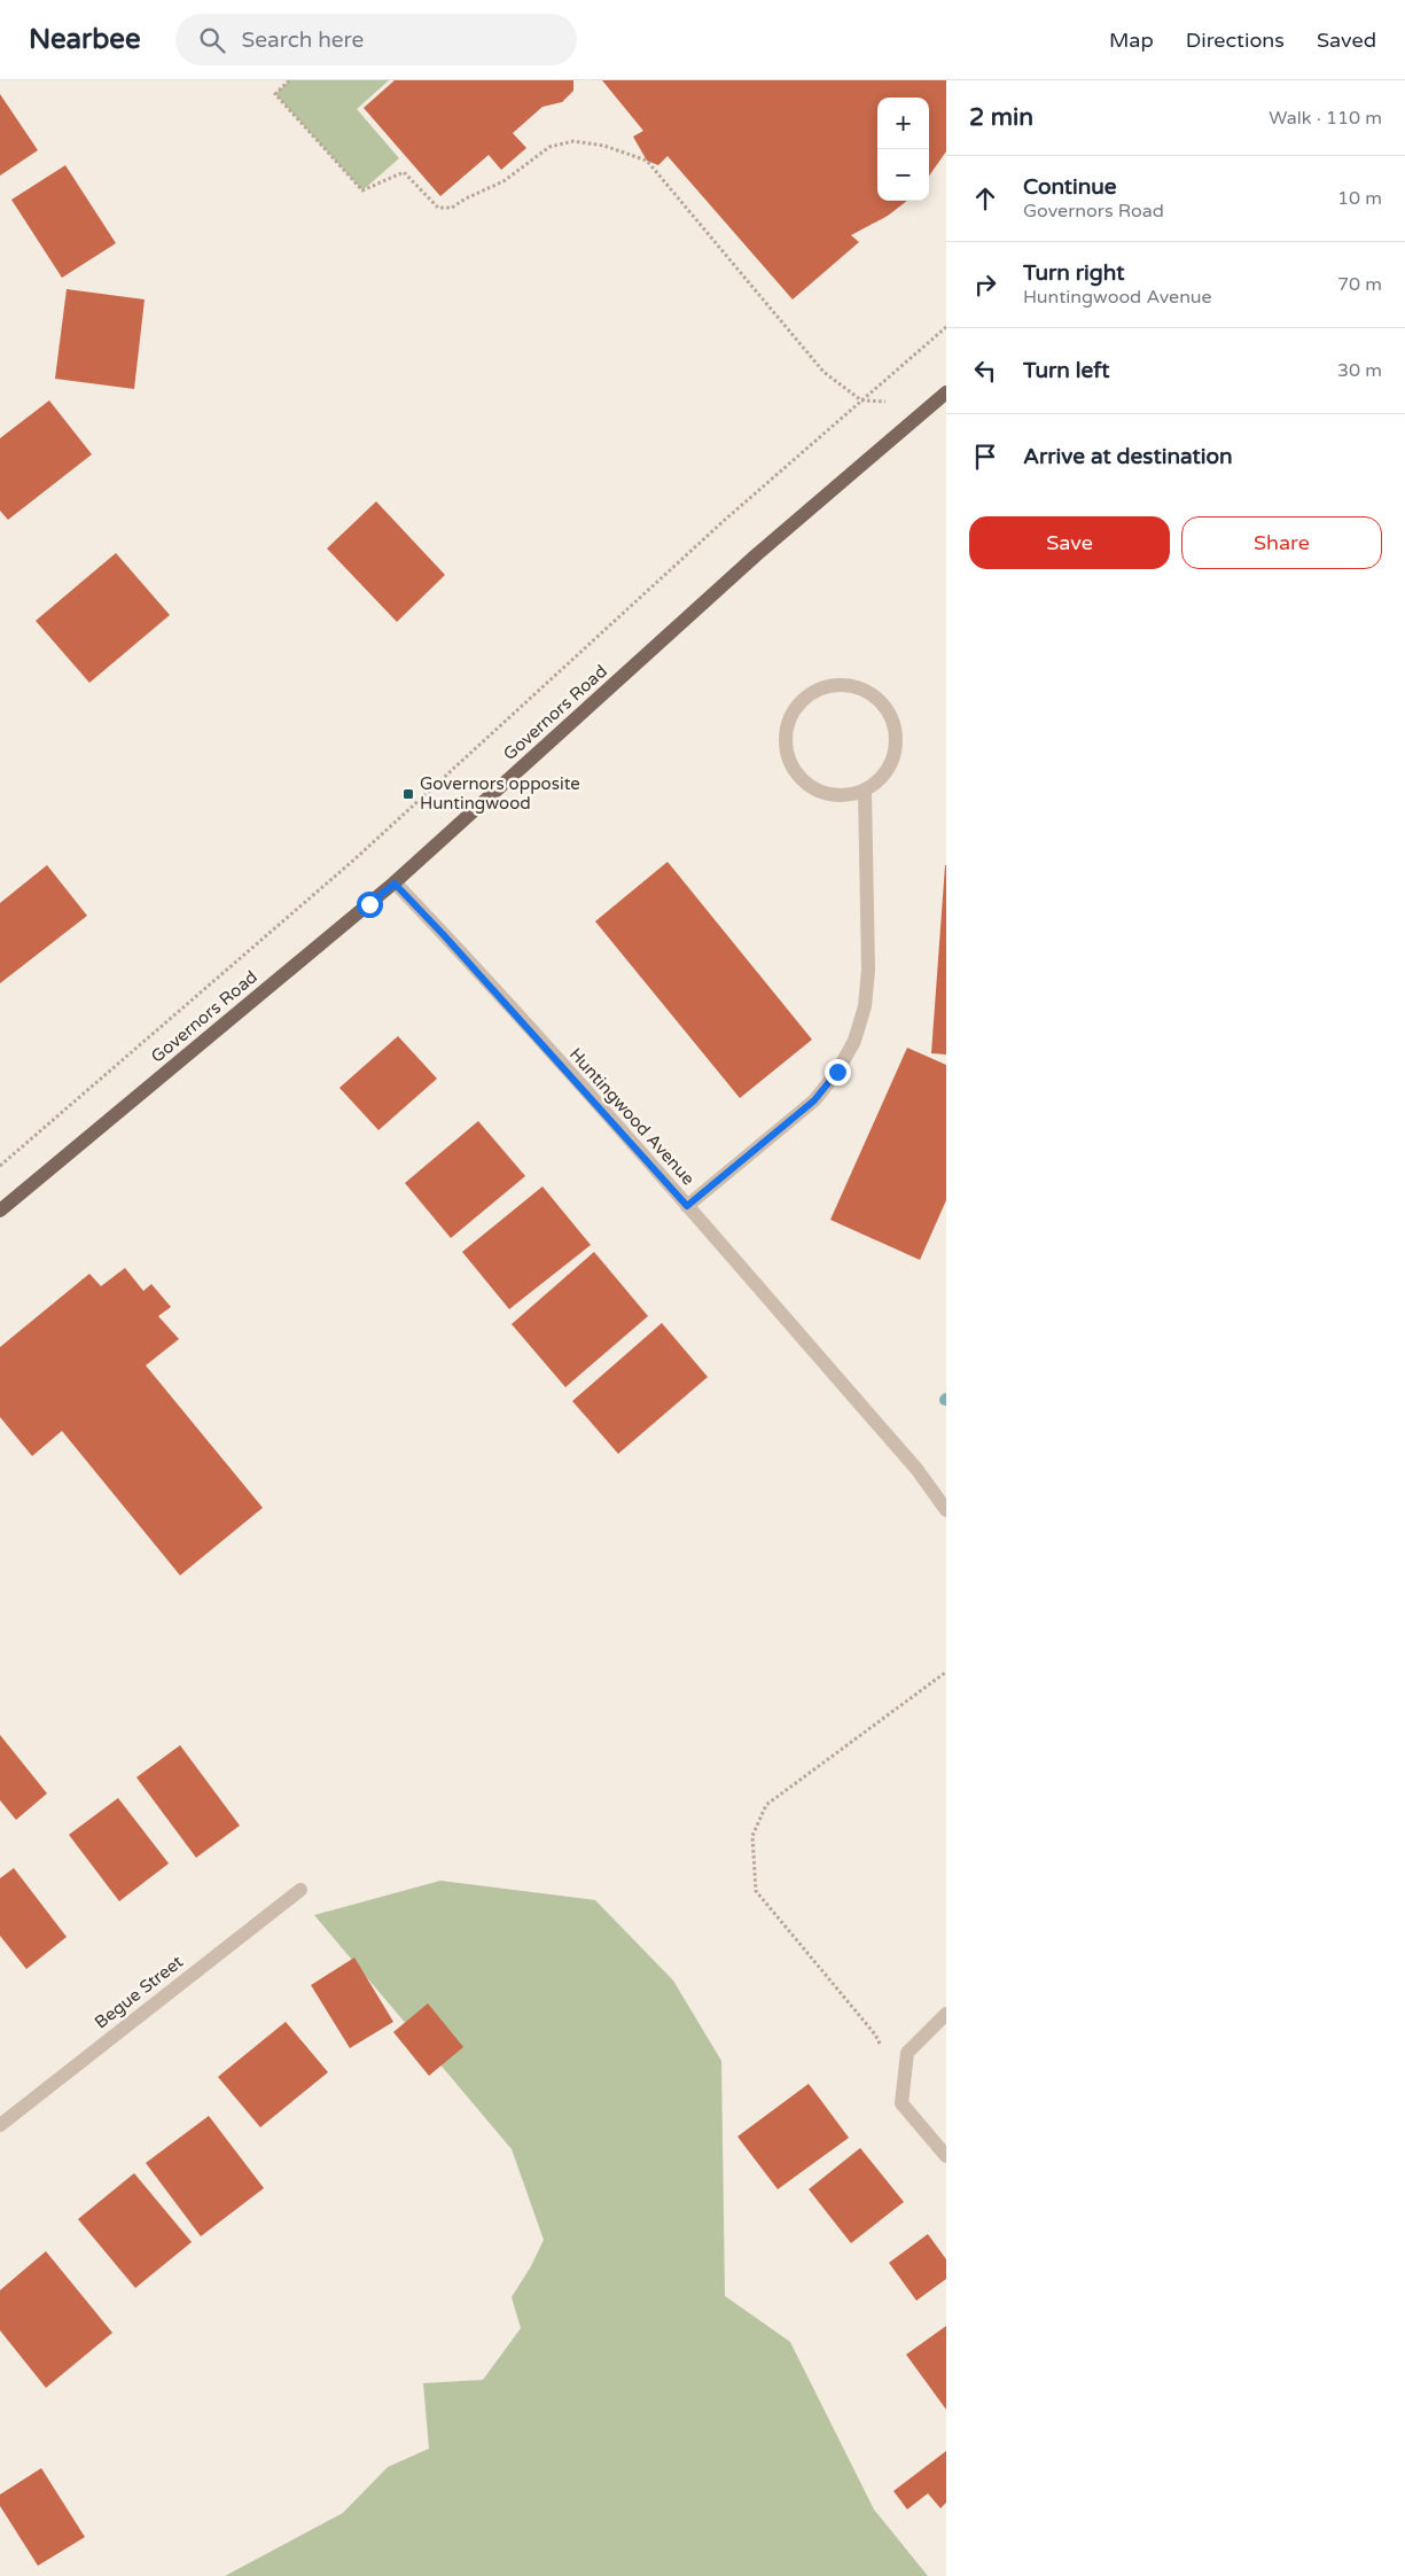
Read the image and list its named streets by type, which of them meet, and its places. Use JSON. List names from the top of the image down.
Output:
{
  "streets": {
    "main road": ["Governors Road"],
    "street": ["Huntingwood Avenue", "Begue Street"]
  },
  "crossings": [
    ["Governors Road", "Huntingwood Avenue"]
  ],
  "places": {
    "transit": ["Governors opposite Huntingwood"]
  },
  "page": {
    "header": "Nearbee",
    "search": "Search here",
    "nav": ["Map", "Directions", "Saved"],
    "heading": ["2 min", "Walk · 110 m"],
    "map_buttons": ["+", "−"],
    "list": [
      ["Continue", "Governors Road", "10 m"],
      ["Turn right", "Huntingwood Avenue", "70 m"],
      ["Turn left", "30 m"],
      "Arrive at destination"
    ],
    "buttons": ["Save", "Share"]
  }
}
